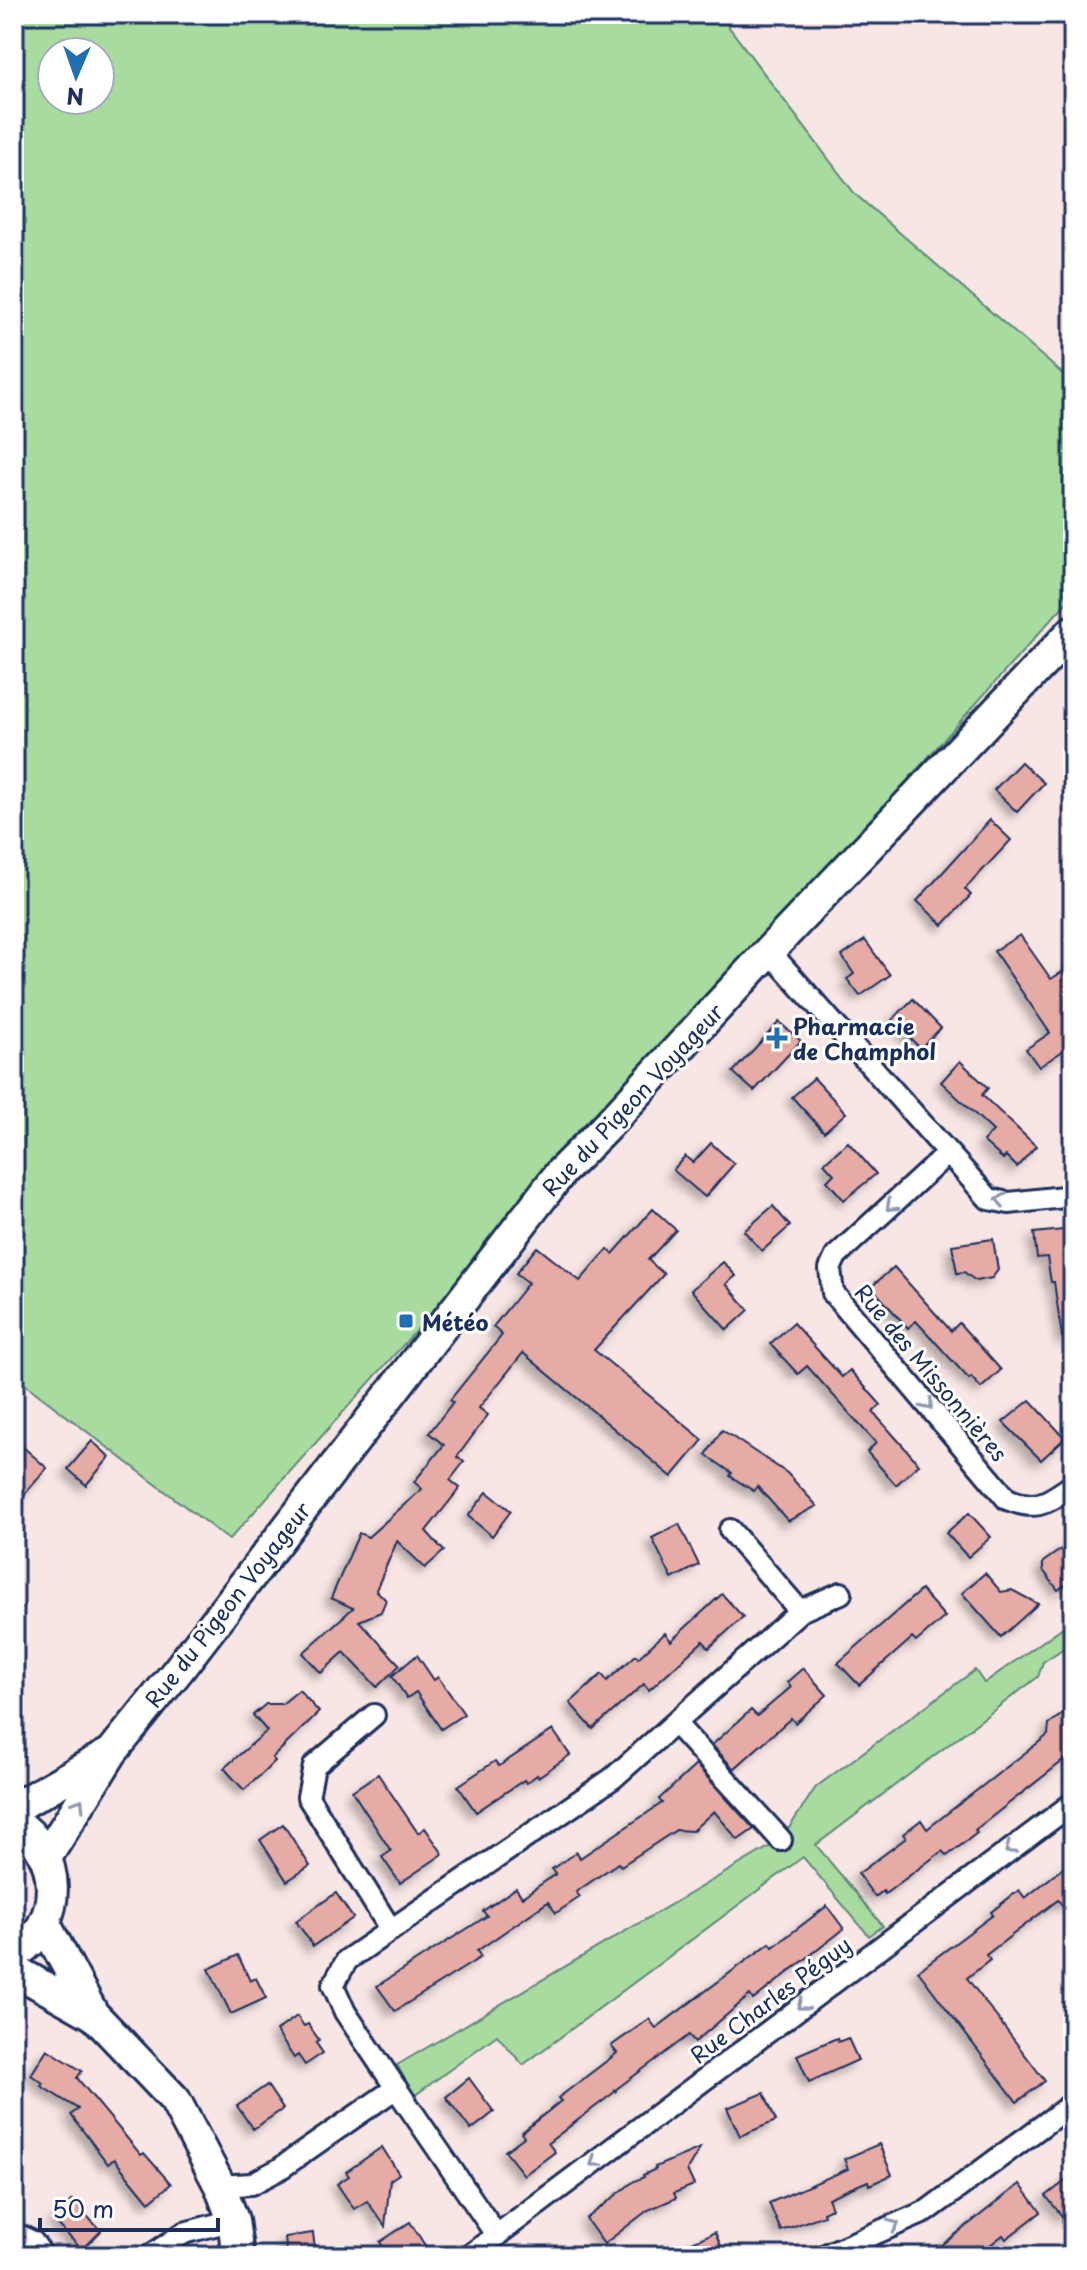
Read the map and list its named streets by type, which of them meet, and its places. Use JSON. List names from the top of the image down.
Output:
{
  "streets": {
    "main road": ["Rue du Pigeon Voyageur"],
    "street": ["Rue des Missonnières", "Rue Charles Péguy"]
  },
  "one_way": ["Rue Charles Péguy"],
  "places": {
    "health": ["Pharmacie de Champhol"],
    "transit": ["Météo"]
  },
  "scale_bar": "50 m",
  "north": "bottom"
}
